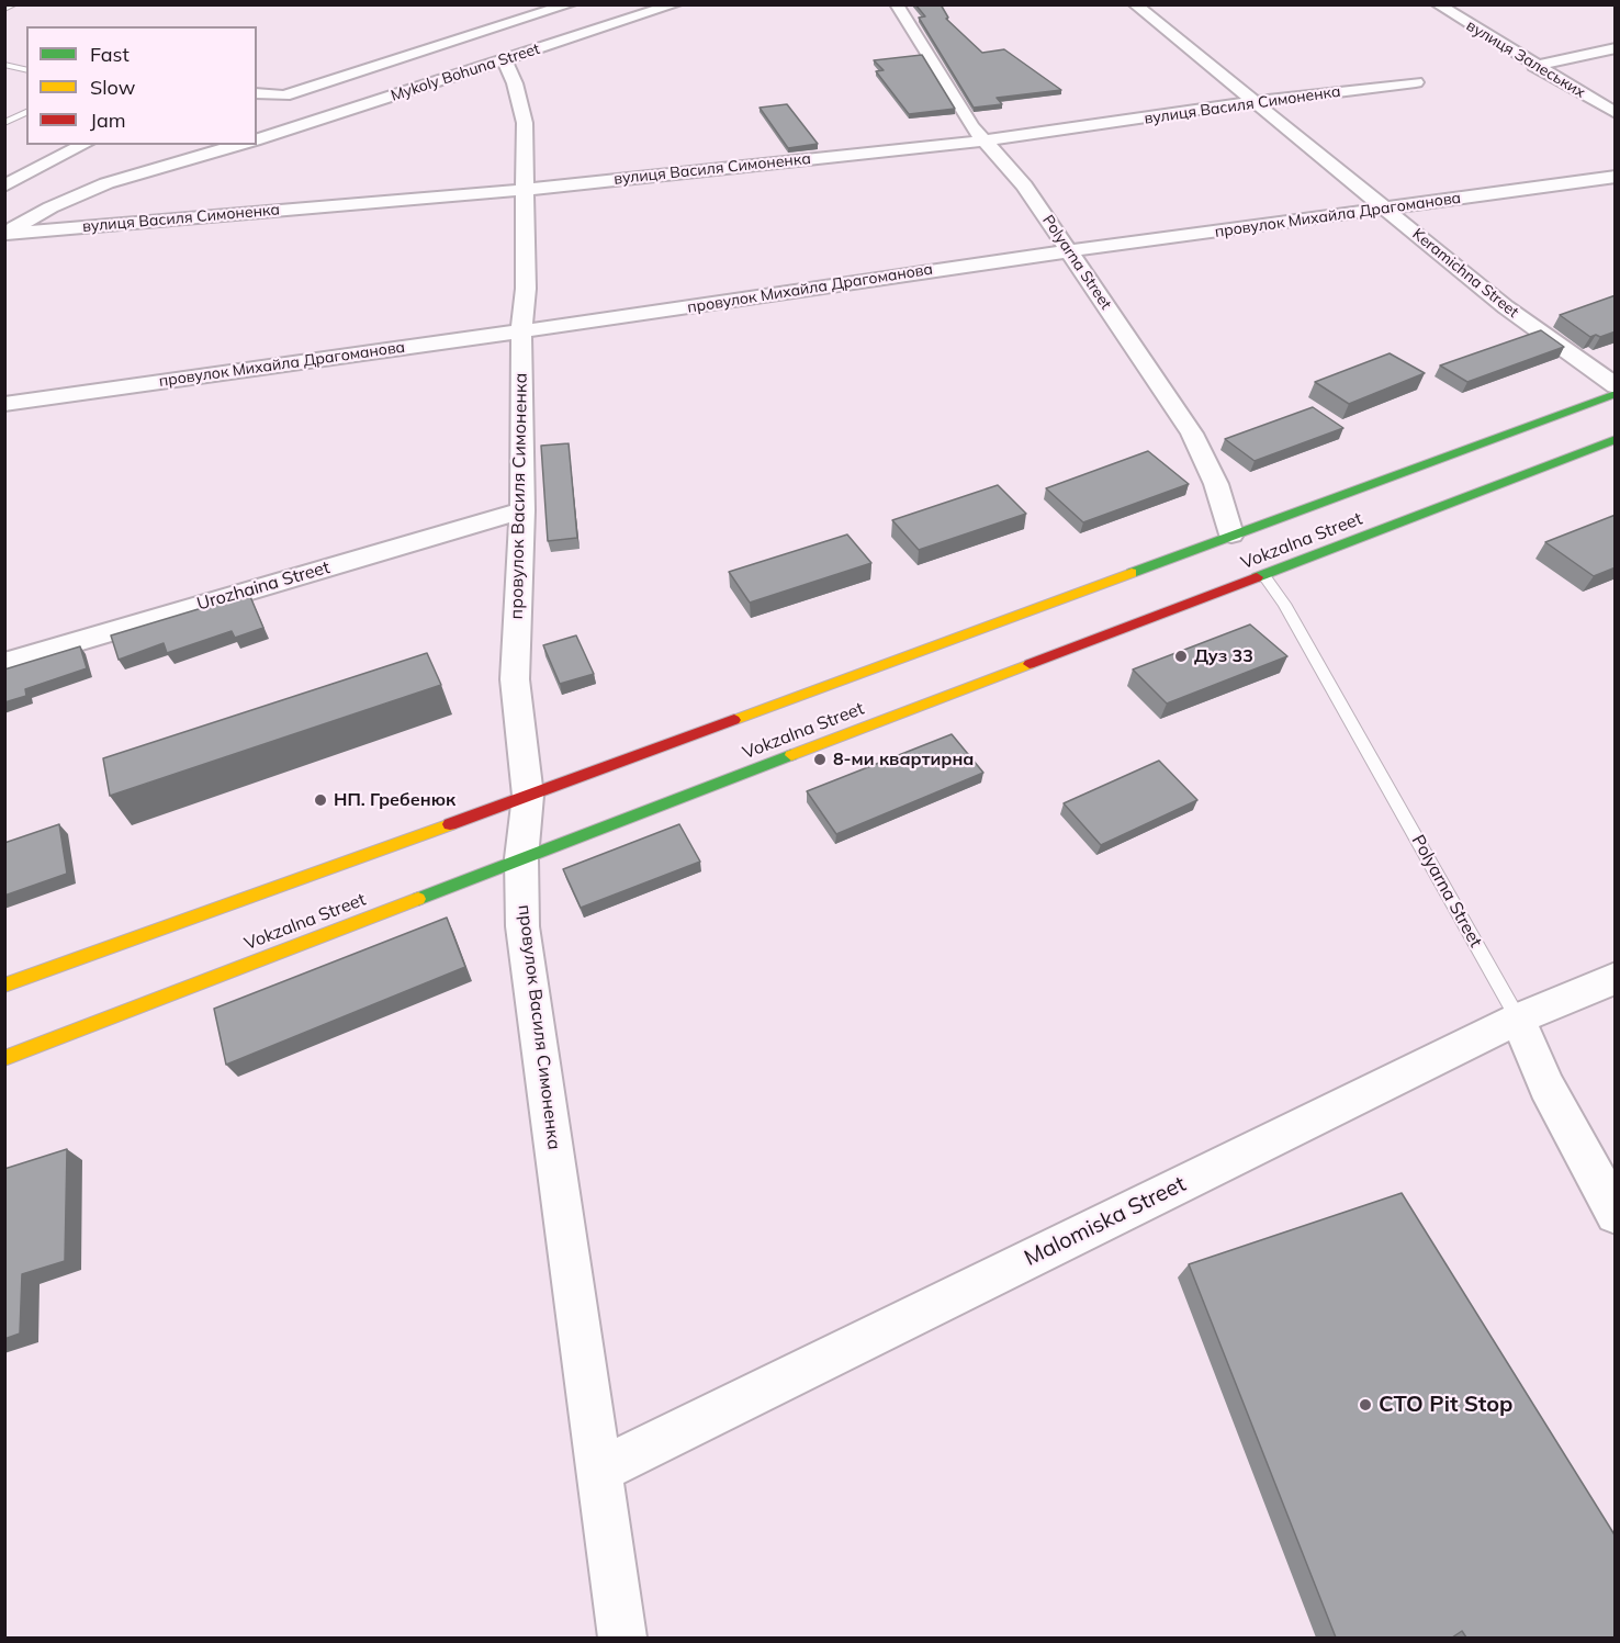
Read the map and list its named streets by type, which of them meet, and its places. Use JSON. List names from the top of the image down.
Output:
{
  "streets": {
    "street": [
      "вулиця Залеських",
      "Mykoly Bohuna Street",
      "вулиця Василя Симоненка",
      "провулок Михайла Драгоманова",
      "Polyarna Street",
      "Keramichna Street",
      "провулок Василя Симоненка",
      "Vokzalna Street",
      "Urozhaina Street",
      "Malomiska Street"
    ]
  },
  "crossings": [
    ["Mykoly Bohuna Street", "провулок Василя Симоненка"],
    ["вулиця Василя Симоненка", "Polyarna Street"],
    ["вулиця Василя Симоненка", "Keramichna Street"],
    ["вулиця Василя Симоненка", "провулок Василя Симоненка"],
    ["провулок Михайла Драгоманова", "Polyarna Street"],
    ["провулок Михайла Драгоманова", "Keramichna Street"],
    ["провулок Михайла Драгоманова", "провулок Василя Симоненка"],
    ["Polyarna Street", "Vokzalna Street"],
    ["Polyarna Street", "Malomiska Street"],
    ["провулок Василя Симоненка", "Vokzalna Street"],
    ["провулок Василя Симоненка", "Urozhaina Street"],
    ["провулок Василя Симоненка", "Malomiska Street"]
  ],
  "places": [
    "Дуз 33",
    "8-ми квартирна",
    "НП. Гребенюк",
    "СТО Pit Stop"
  ],
  "legend": ["Fast", "Slow", "Jam"]
}
